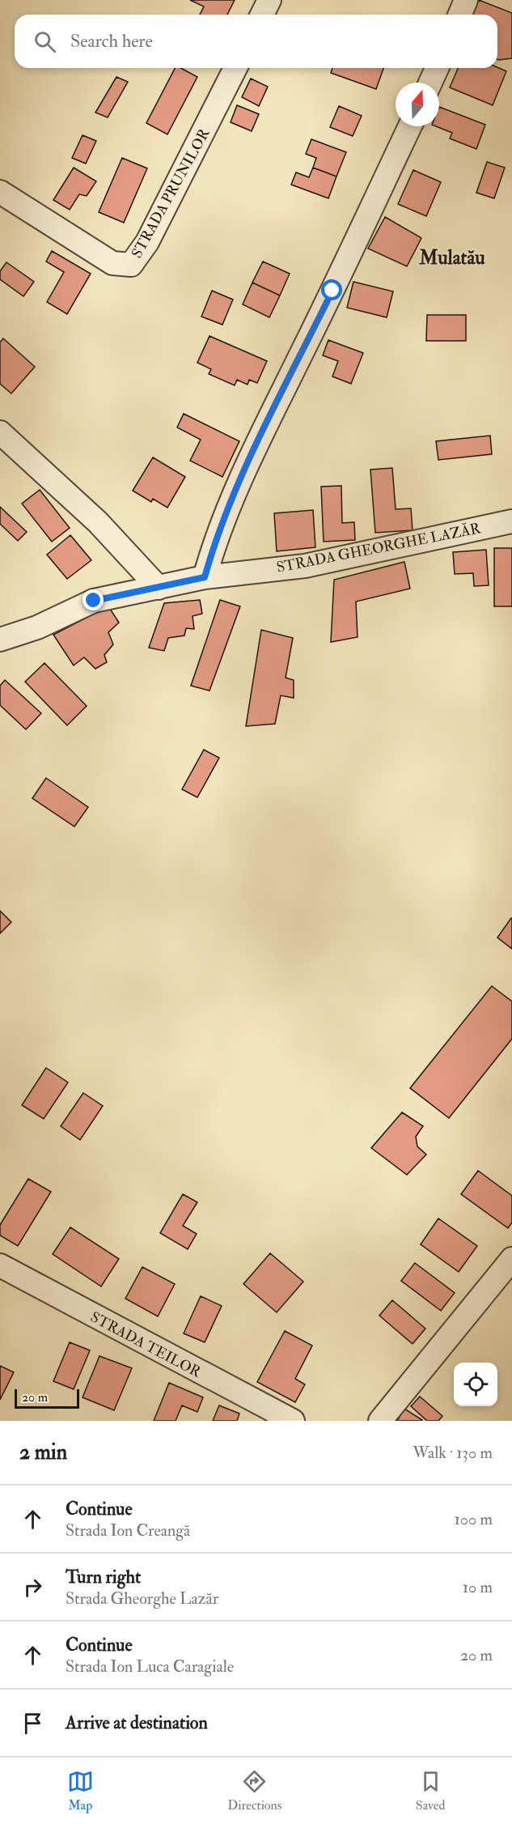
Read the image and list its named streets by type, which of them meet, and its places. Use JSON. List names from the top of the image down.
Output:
{
  "streets": {
    "street": ["STRADA PRUNILOR", "STRADA GHEORGHE LAZĂR", "STRADA TEILOR"]
  },
  "districts": ["Mulatău"],
  "scale_bar": "20 m",
  "north": "top",
  "page": {
    "search": "Search here",
    "scale": "20 m",
    "heading": ["2 min", "Walk · 130 m"],
    "list": [
      ["Continue", "Strada Ion Creangă", "100 m"],
      ["Turn right", "Strada Gheorghe Lazăr", "10 m"],
      ["Continue", "Strada Ion Luca Caragiale", "20 m"],
      "Arrive at destination"
    ],
    "nav": ["Map", "Directions", "Saved"]
  }
}
